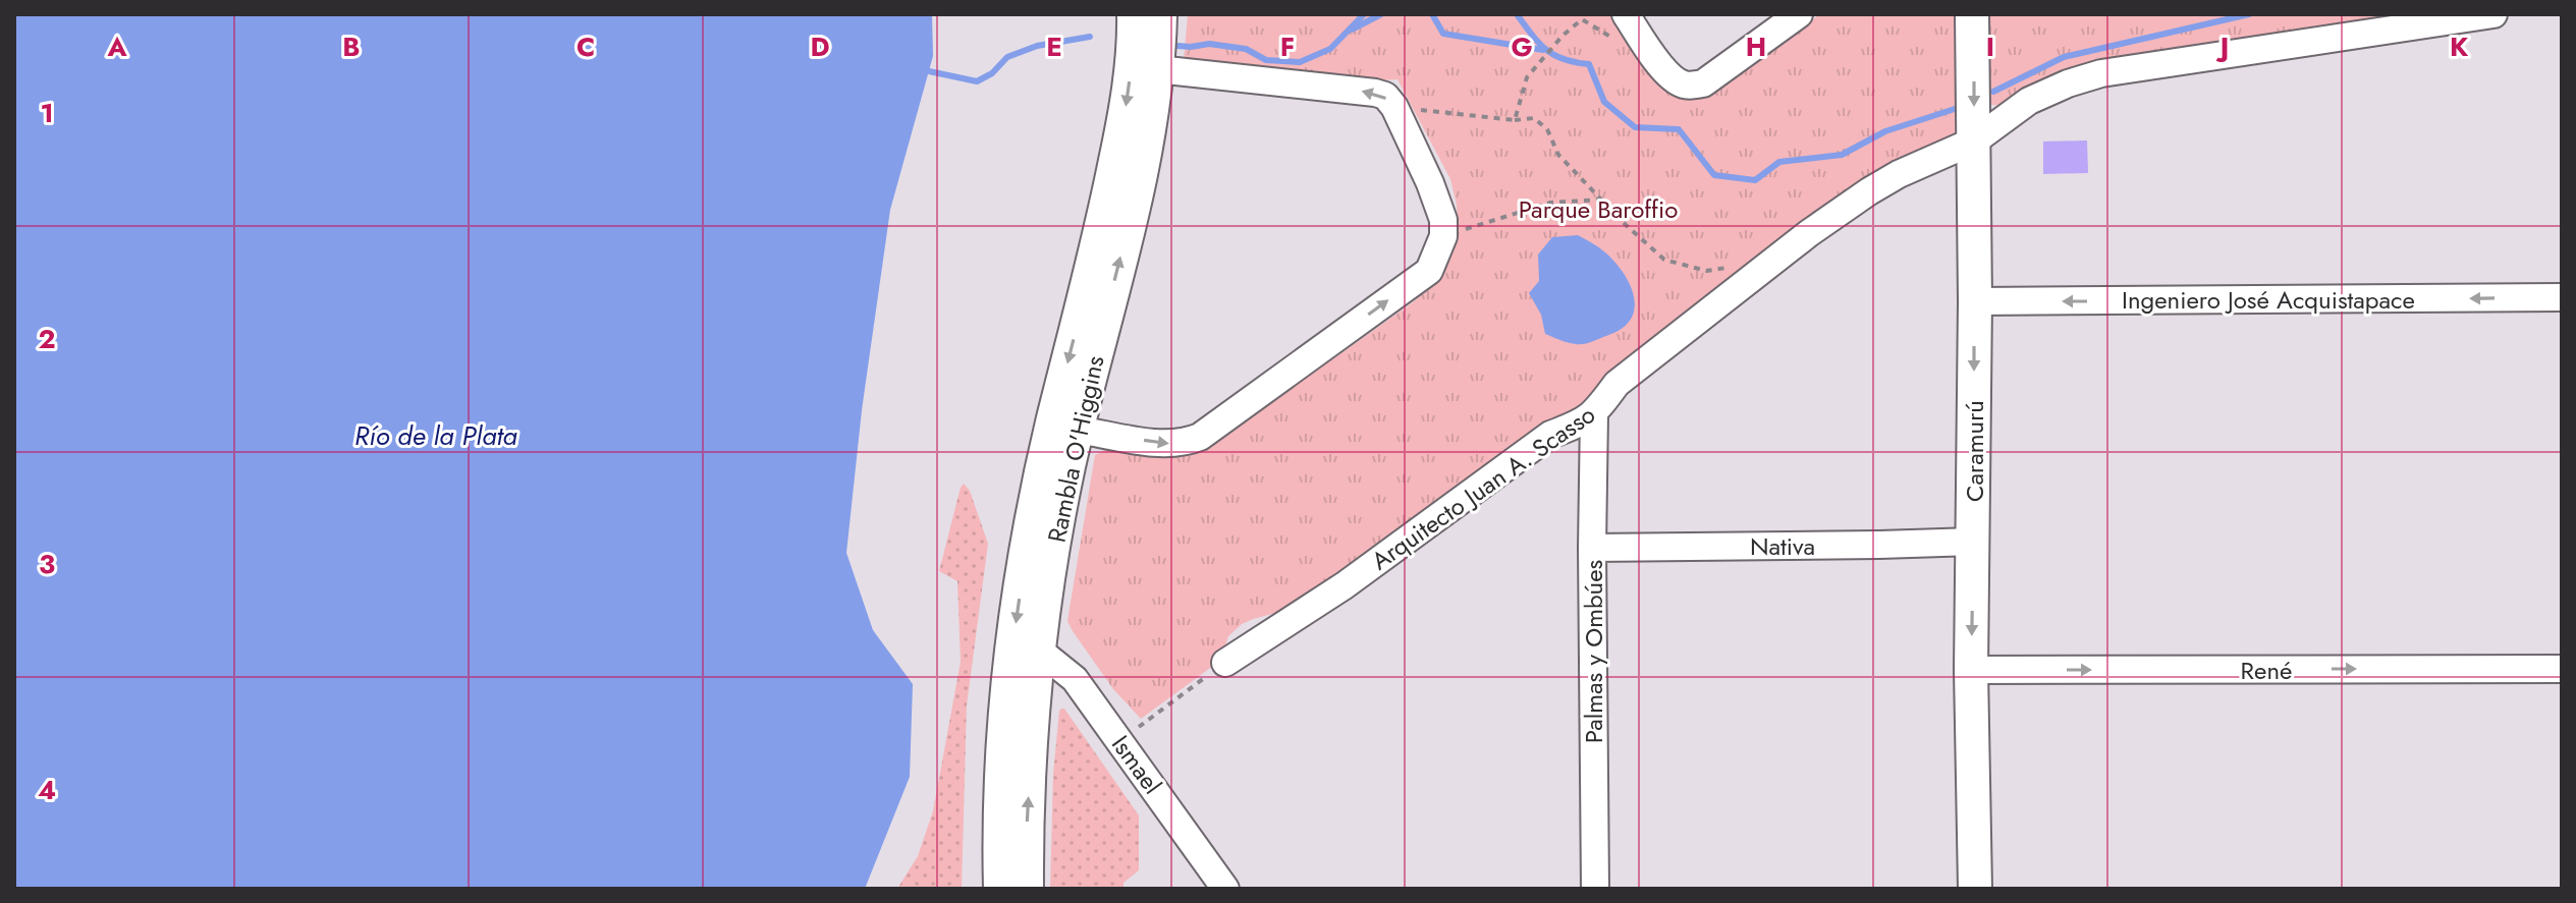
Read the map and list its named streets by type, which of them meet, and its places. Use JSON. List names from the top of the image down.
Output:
{
  "streets": {
    "main road": ["Rambla O'Higgins", "Caramurú"],
    "street": [
      "Ingeniero José Acquistapace",
      "Arquitecto Juan A. Scasso",
      "Nativa",
      "Palmas y Ombúes",
      "René",
      "Ismael"
    ]
  },
  "crossings": [
    ["Ingeniero José Acquistapace", "Caramurú"],
    ["Rambla O'Higgins", "Ismael"],
    ["Caramurú", "Arquitecto Juan A. Scasso"],
    ["Caramurú", "Nativa"],
    ["Caramurú", "René"],
    ["Arquitecto Juan A. Scasso", "Palmas y Ombúes"],
    ["Nativa", "Palmas y Ombúes"]
  ],
  "one_way": ["Ingeniero José Acquistapace", "Caramurú", "René"],
  "water": ["Río de la Plata"],
  "parks": ["Parque Baroffio"],
  "grid": {
    "columns": [
      "A",
      "B",
      "C",
      "D",
      "E",
      "F",
      "G",
      "H",
      "I",
      "J",
      "K"
    ],
    "rows": [
      "1",
      "2",
      "3",
      "4"
    ]
  }
}
